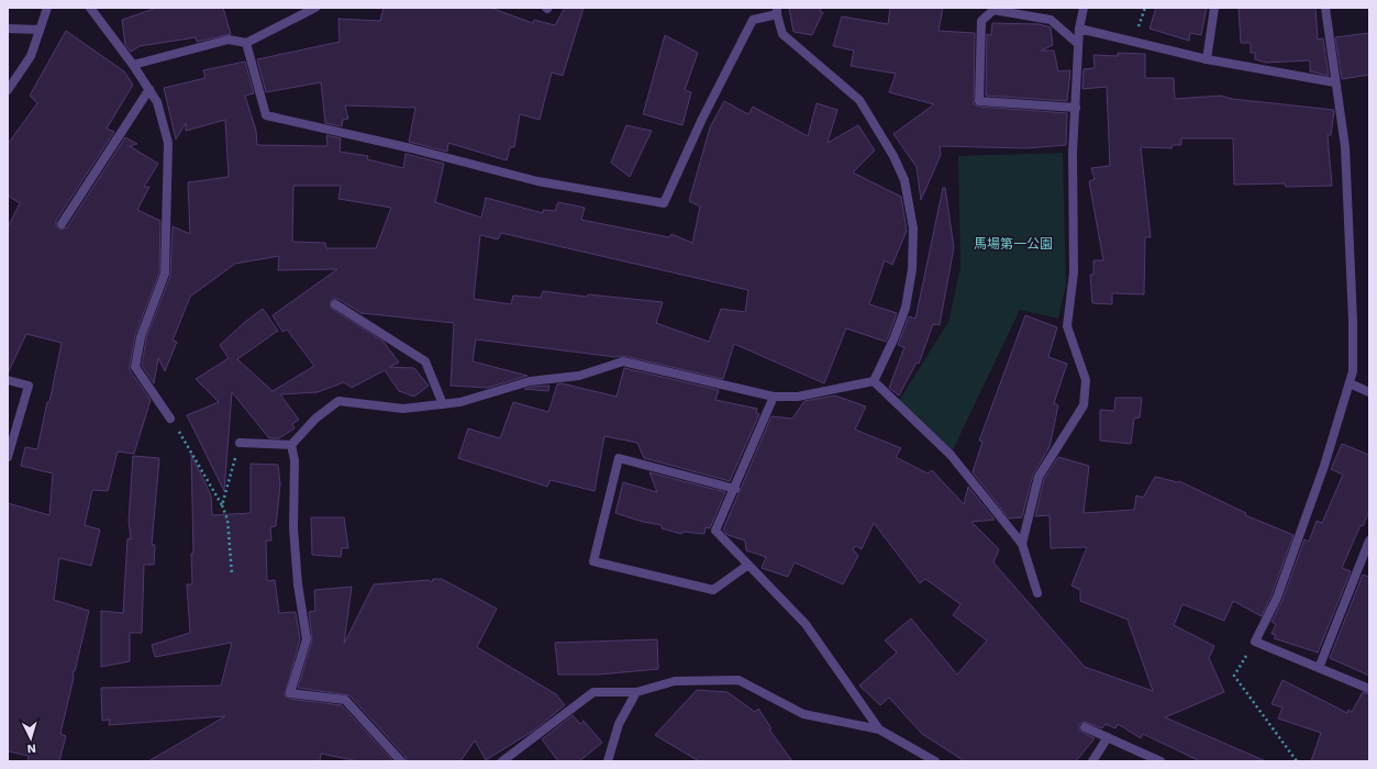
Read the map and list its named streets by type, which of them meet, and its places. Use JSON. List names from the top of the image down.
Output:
{
  "parks": ["馬場第一公園"],
  "north": "bottom"
}
